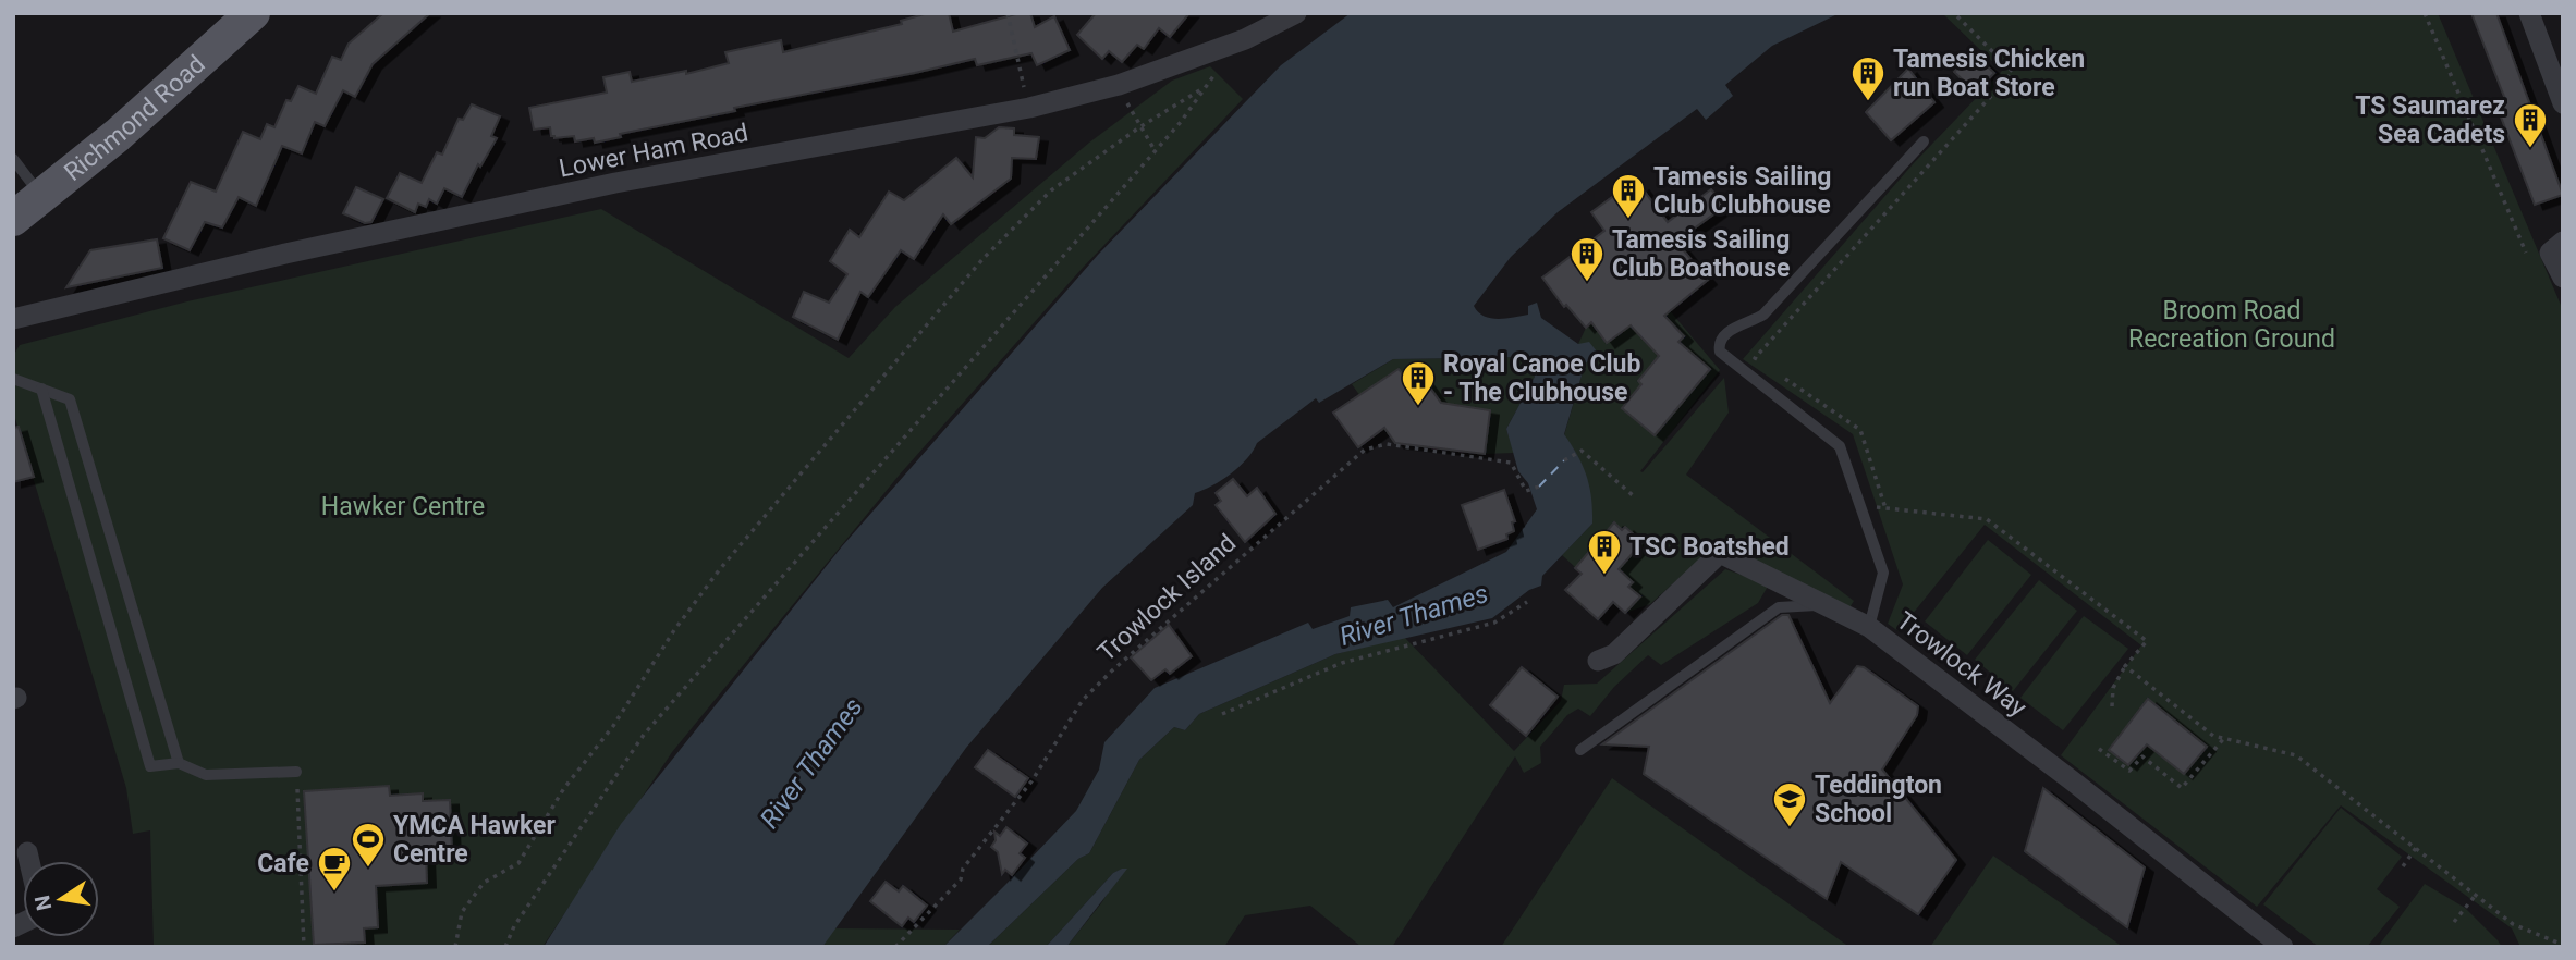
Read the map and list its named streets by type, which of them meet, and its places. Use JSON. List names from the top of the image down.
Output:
{
  "streets": {
    "main road": ["Richmond Road"],
    "street": ["Lower Ham Road", "Trowlock Way"],
    "path": ["Trowlock Island"]
  },
  "water": ["River Thames"],
  "parks": ["Broom Road Recreation Ground", "Hawker Centre"],
  "places": {
    "building": [
      "Tamesis Chicken run Boat Store",
      "TS Saumarez Sea Cadets",
      "Tamesis Sailing Club Clubhouse",
      "Tamesis Sailing Club Boathouse",
      "Royal Canoe Club - The Clubhouse",
      "TSC Boatshed"
    ],
    "school or university": ["Teddington School"],
    "sports": ["YMCA Hawker Centre"],
    "cafe": ["Cafe"]
  },
  "north": "left"
}
